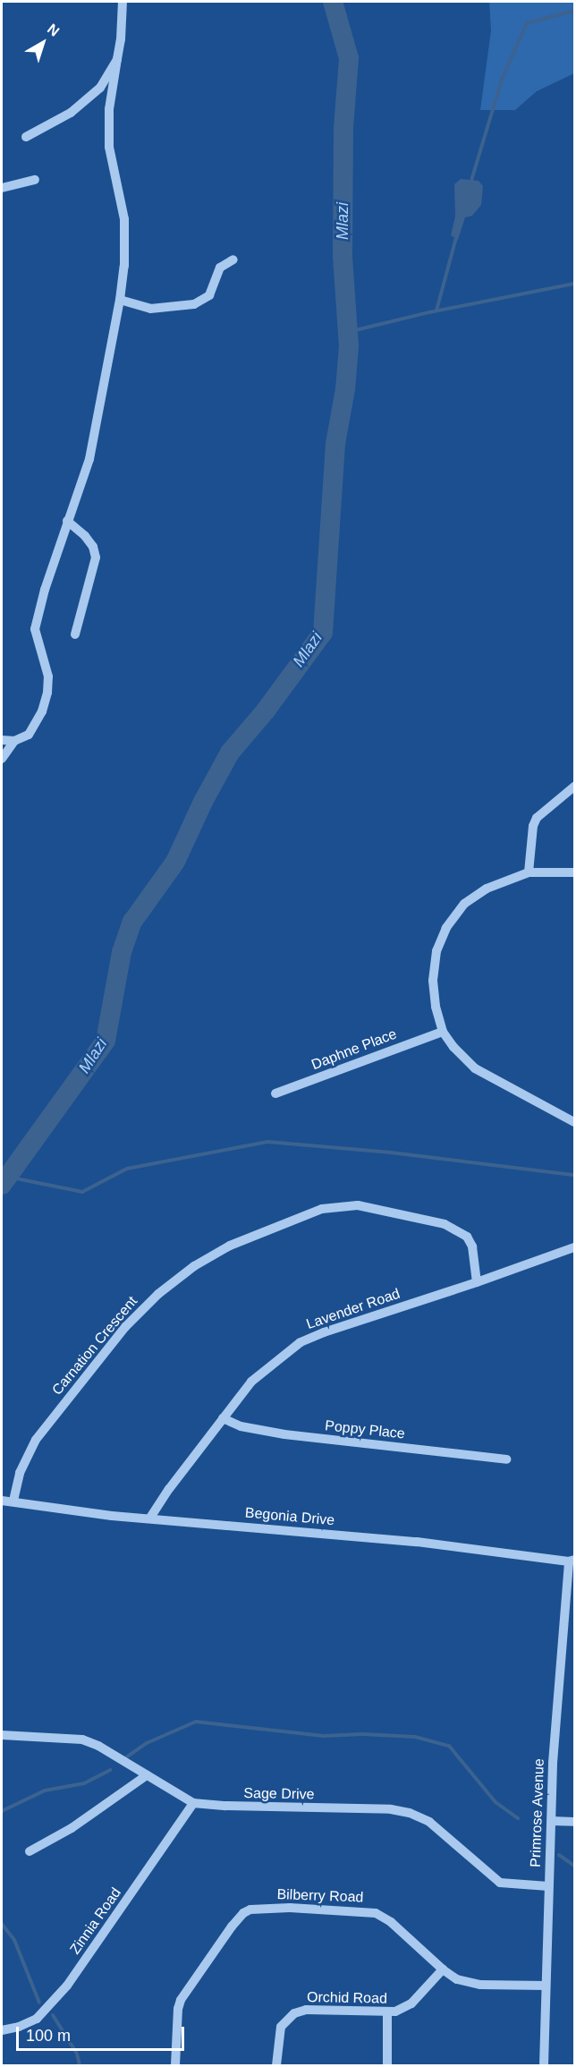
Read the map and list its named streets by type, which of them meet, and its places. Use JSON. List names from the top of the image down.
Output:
{
  "streets": {
    "street": [
      "Daphne Place",
      "Lavender Road",
      "Carnation Crescent",
      "Poppy Place",
      "Begonia Drive",
      "Sage Drive",
      "Primrose Avenue",
      "Bilberry Road",
      "Zinnia Road",
      "Orchid Road"
    ]
  },
  "crossings": [
    ["Lavender Road", "Carnation Crescent"],
    ["Lavender Road", "Poppy Place"],
    ["Lavender Road", "Begonia Drive"],
    ["Carnation Crescent", "Begonia Drive"],
    ["Begonia Drive", "Primrose Avenue"],
    ["Sage Drive", "Primrose Avenue"],
    ["Sage Drive", "Zinnia Road"],
    ["Primrose Avenue", "Bilberry Road"],
    ["Bilberry Road", "Orchid Road"]
  ],
  "water": ["Mlazi"],
  "scale_bar": "100 m",
  "north": "top right"
}
